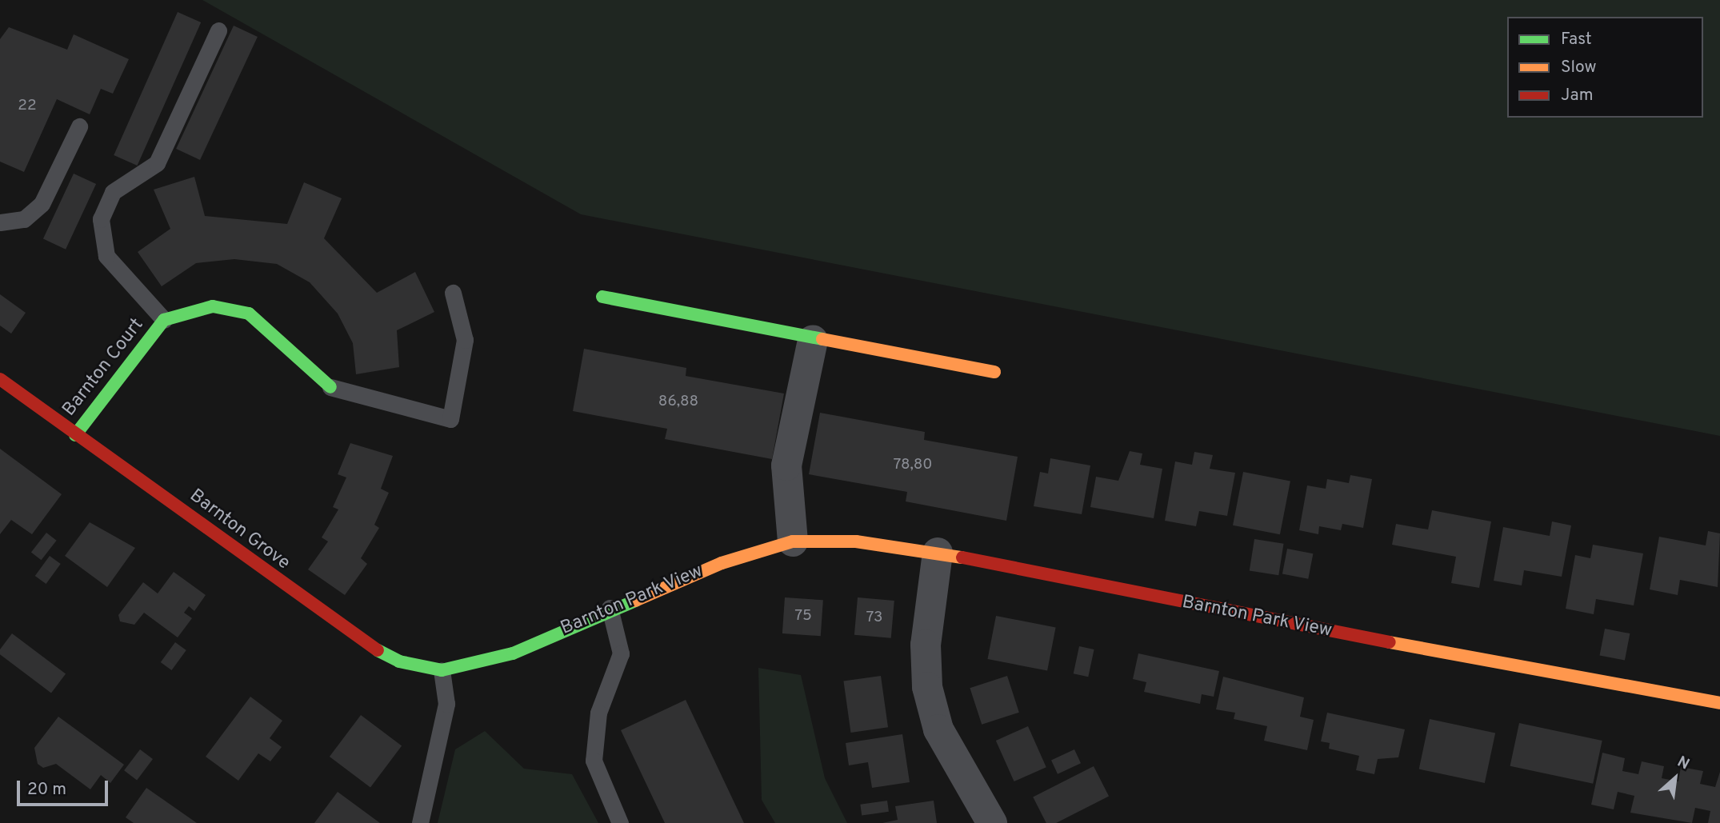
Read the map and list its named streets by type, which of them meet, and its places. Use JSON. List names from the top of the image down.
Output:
{
  "streets": {
    "street": ["Barnton Court", "Barnton Grove", "Barnton Park View"]
  },
  "crossings": [
    ["Barnton Court", "Barnton Grove"],
    ["Barnton Grove", "Barnton Park View"]
  ],
  "house_numbers": [
    "22",
    "86,88",
    "78,80",
    "75",
    "73"
  ],
  "legend": ["Fast", "Slow", "Jam"],
  "scale_bar": "20 m",
  "north": "top right"
}
